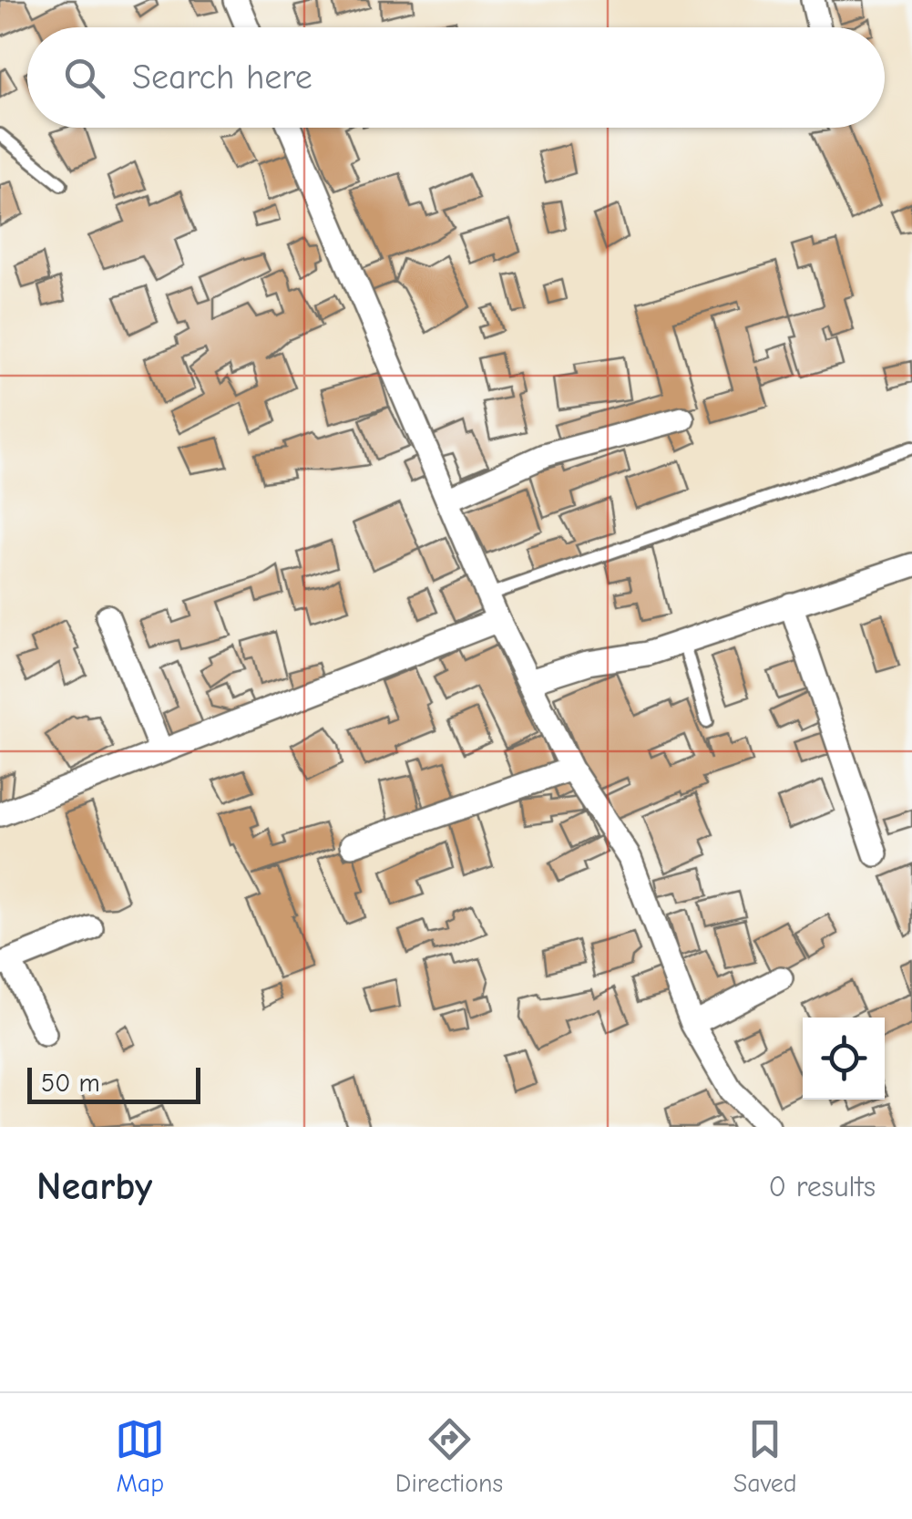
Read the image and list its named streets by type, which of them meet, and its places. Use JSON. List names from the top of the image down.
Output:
{
  "scale_bar": "50 m",
  "page": {
    "search": "Search here",
    "scale": "50 m",
    "heading": ["Nearby", "0 results"],
    "nav": ["Map", "Directions", "Saved"]
  }
}
